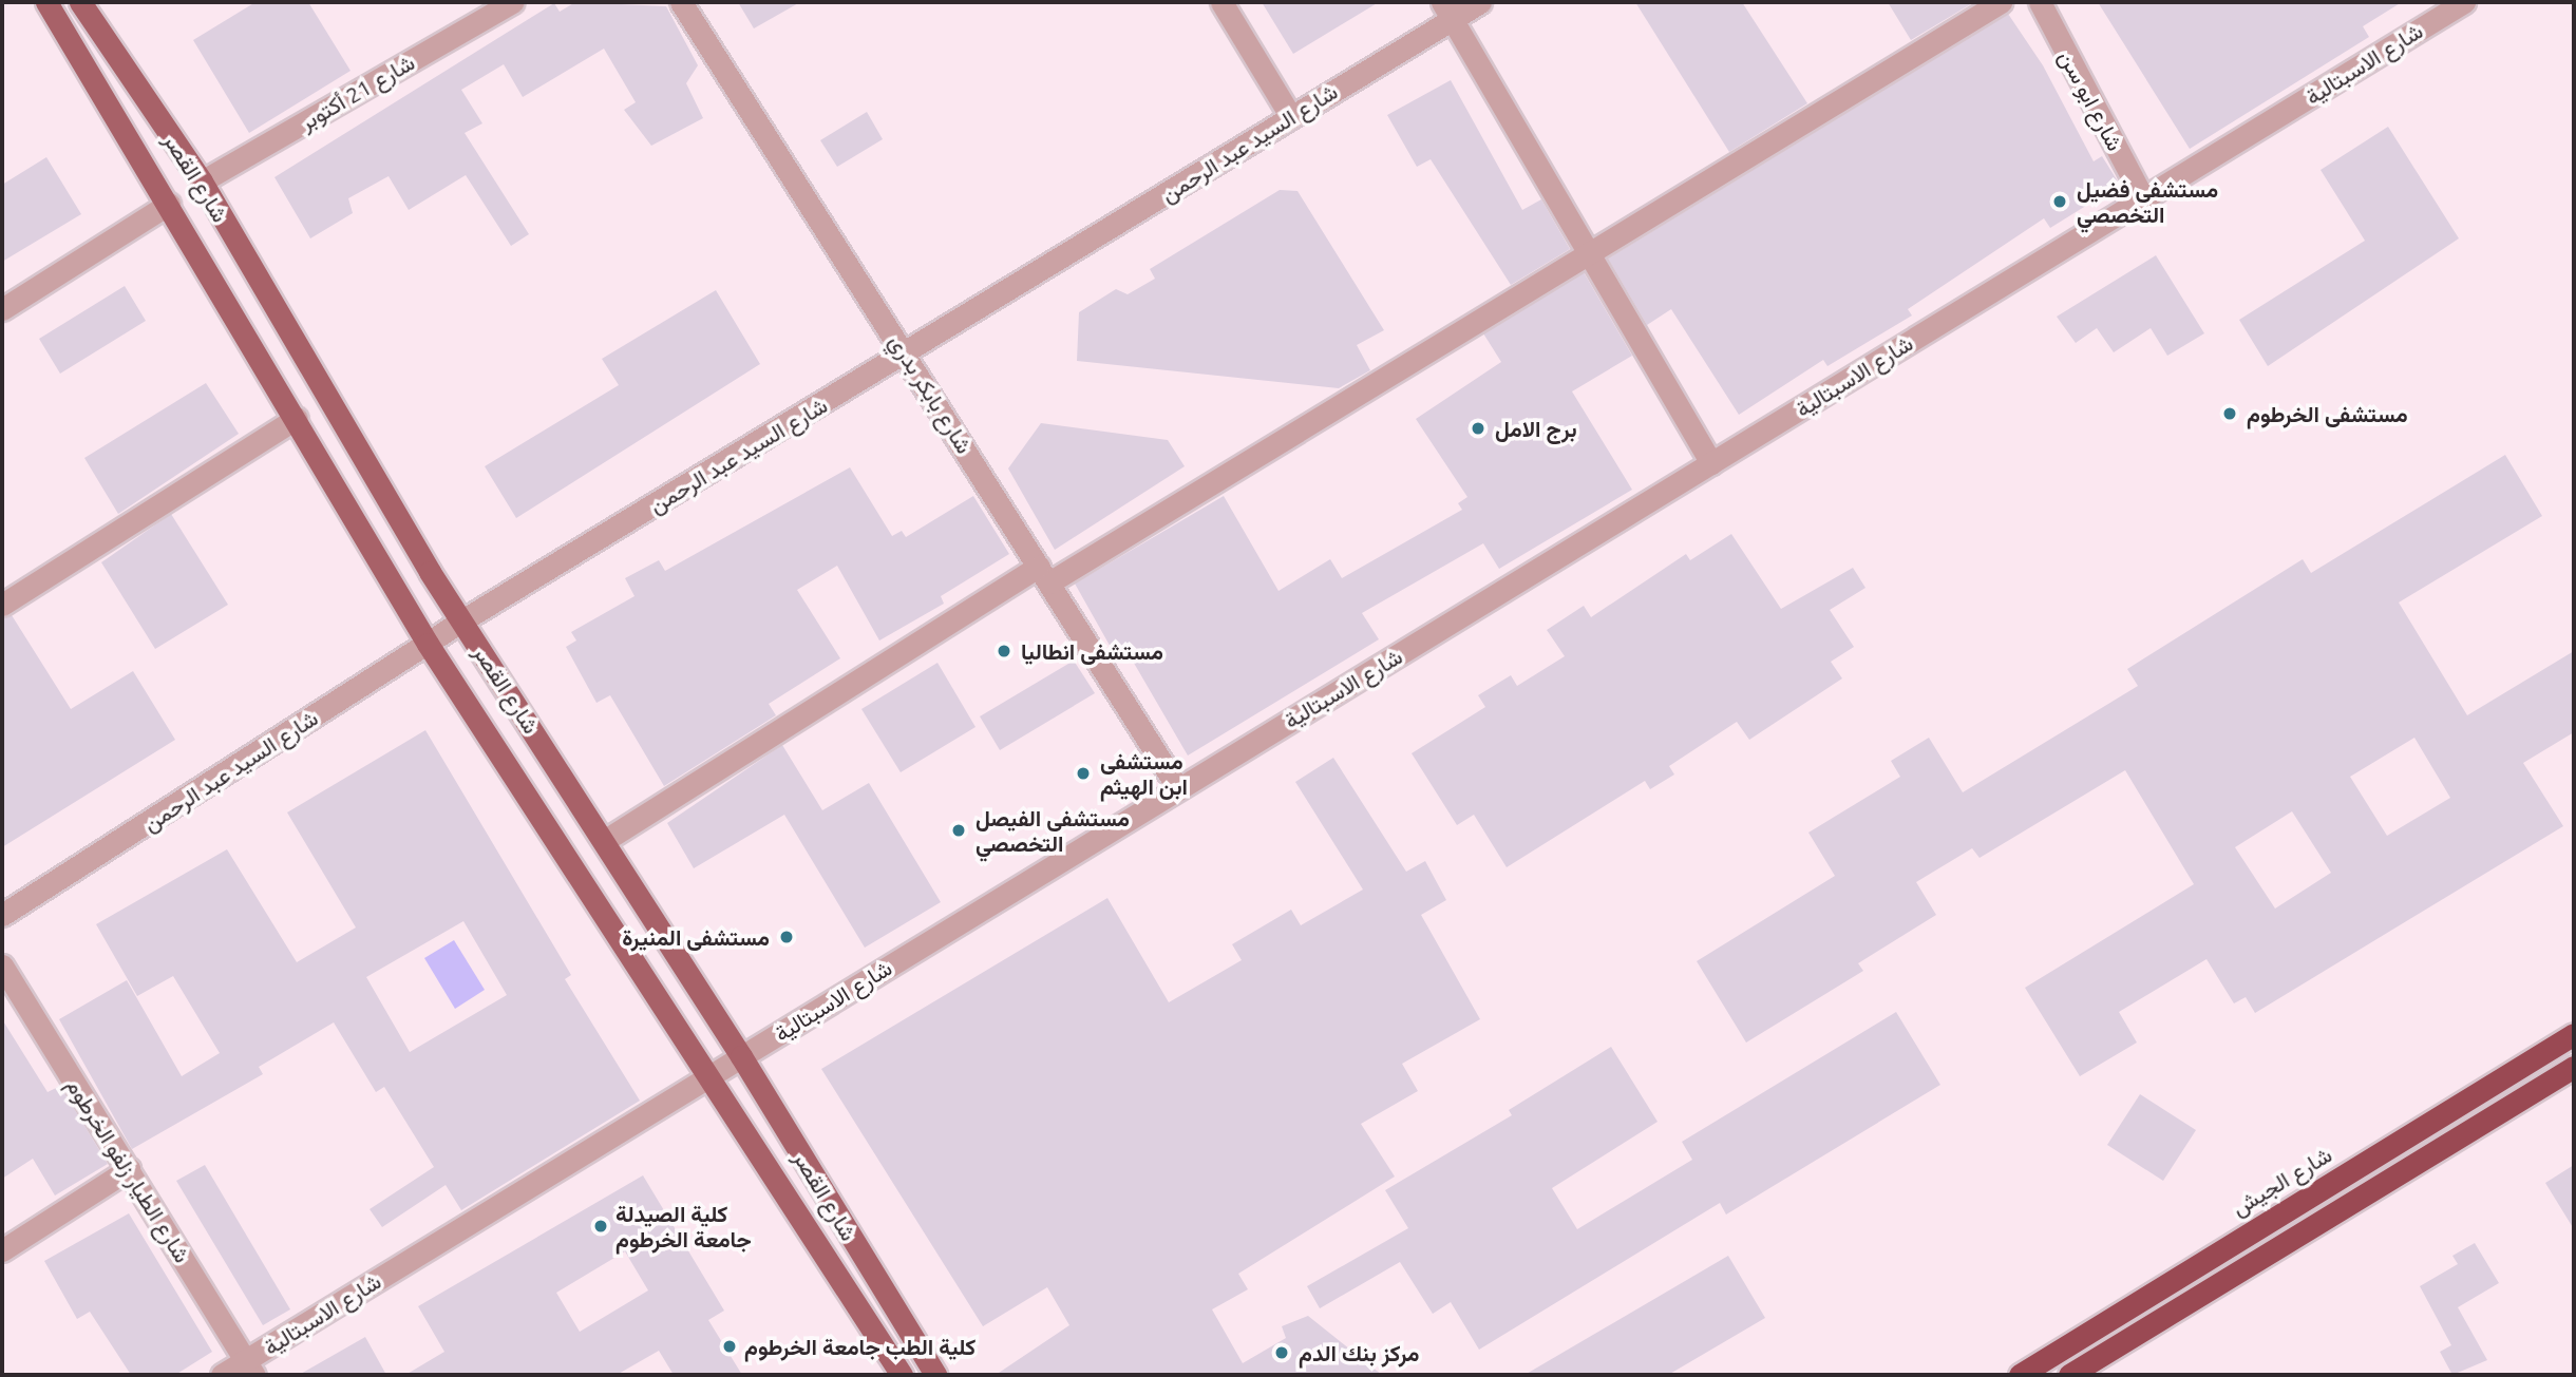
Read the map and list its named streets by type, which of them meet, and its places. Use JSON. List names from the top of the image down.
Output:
{
  "streets": {
    "highway": ["شارع الجيش"],
    "main road": ["شارع القصر"],
    "street": [
      "شارع الاسبتالية",
      "شارع 21 أكتوبر",
      "شارع ابو سن",
      "شارع السيد عبد الرحمن",
      "شارع بابكر بدري",
      "شارع الطيار زلفو الخرطوم"
    ]
  },
  "crossings": [
    ["شارع الاسبتالية", "شارع ابو سن"],
    ["شارع الاسبتالية", "شارع القصر"],
    ["شارع الاسبتالية", "شارع بابكر بدري"],
    ["شارع الاسبتالية", "شارع الطيار زلفو الخرطوم"],
    ["شارع 21 أكتوبر", "شارع القصر"],
    ["شارع السيد عبد الرحمن", "شارع القصر"],
    ["شارع السيد عبد الرحمن", "شارع بابكر بدري"]
  ],
  "places": [
    "مستشفى فضيل التخصصي",
    "مستشفى الخرطوم",
    "برج الامل",
    "مستشفى انطاليا",
    "مستشفى ابن الهيثم",
    "مستشفى الفيصل التخصصي",
    "مستشفى المنيرة",
    "كلية الصيدلة جامعة الخرطوم",
    "كلية الطب جامعة الخرطوم",
    "مركز بنك الدم"
  ]
}
